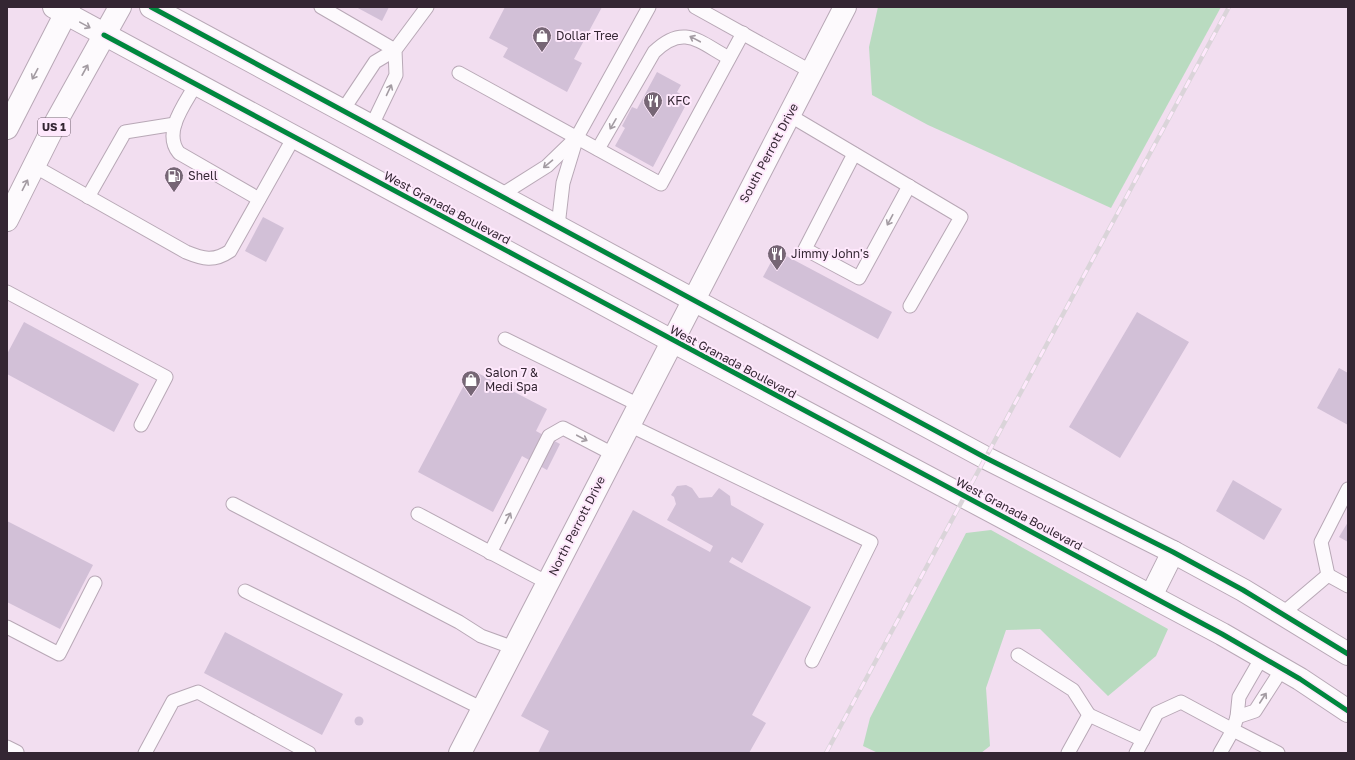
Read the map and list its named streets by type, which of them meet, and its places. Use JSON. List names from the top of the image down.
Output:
{
  "streets": {
    "main road": [
      "US 1",
      "South Perrott Drive",
      "West Granada Boulevard",
      "North Perrott Drive"
    ]
  },
  "crossings": [
    ["US 1", "West Granada Boulevard"],
    ["South Perrott Drive", "North Perrott Drive"],
    ["West Granada Boulevard", "North Perrott Drive"]
  ],
  "places": {
    "shop": ["Dollar Tree", "Salon 7 & Medi Spa"],
    "restaurant": ["KFC", "Jimmy John's"],
    "fuel station": ["Shell"]
  }
}
